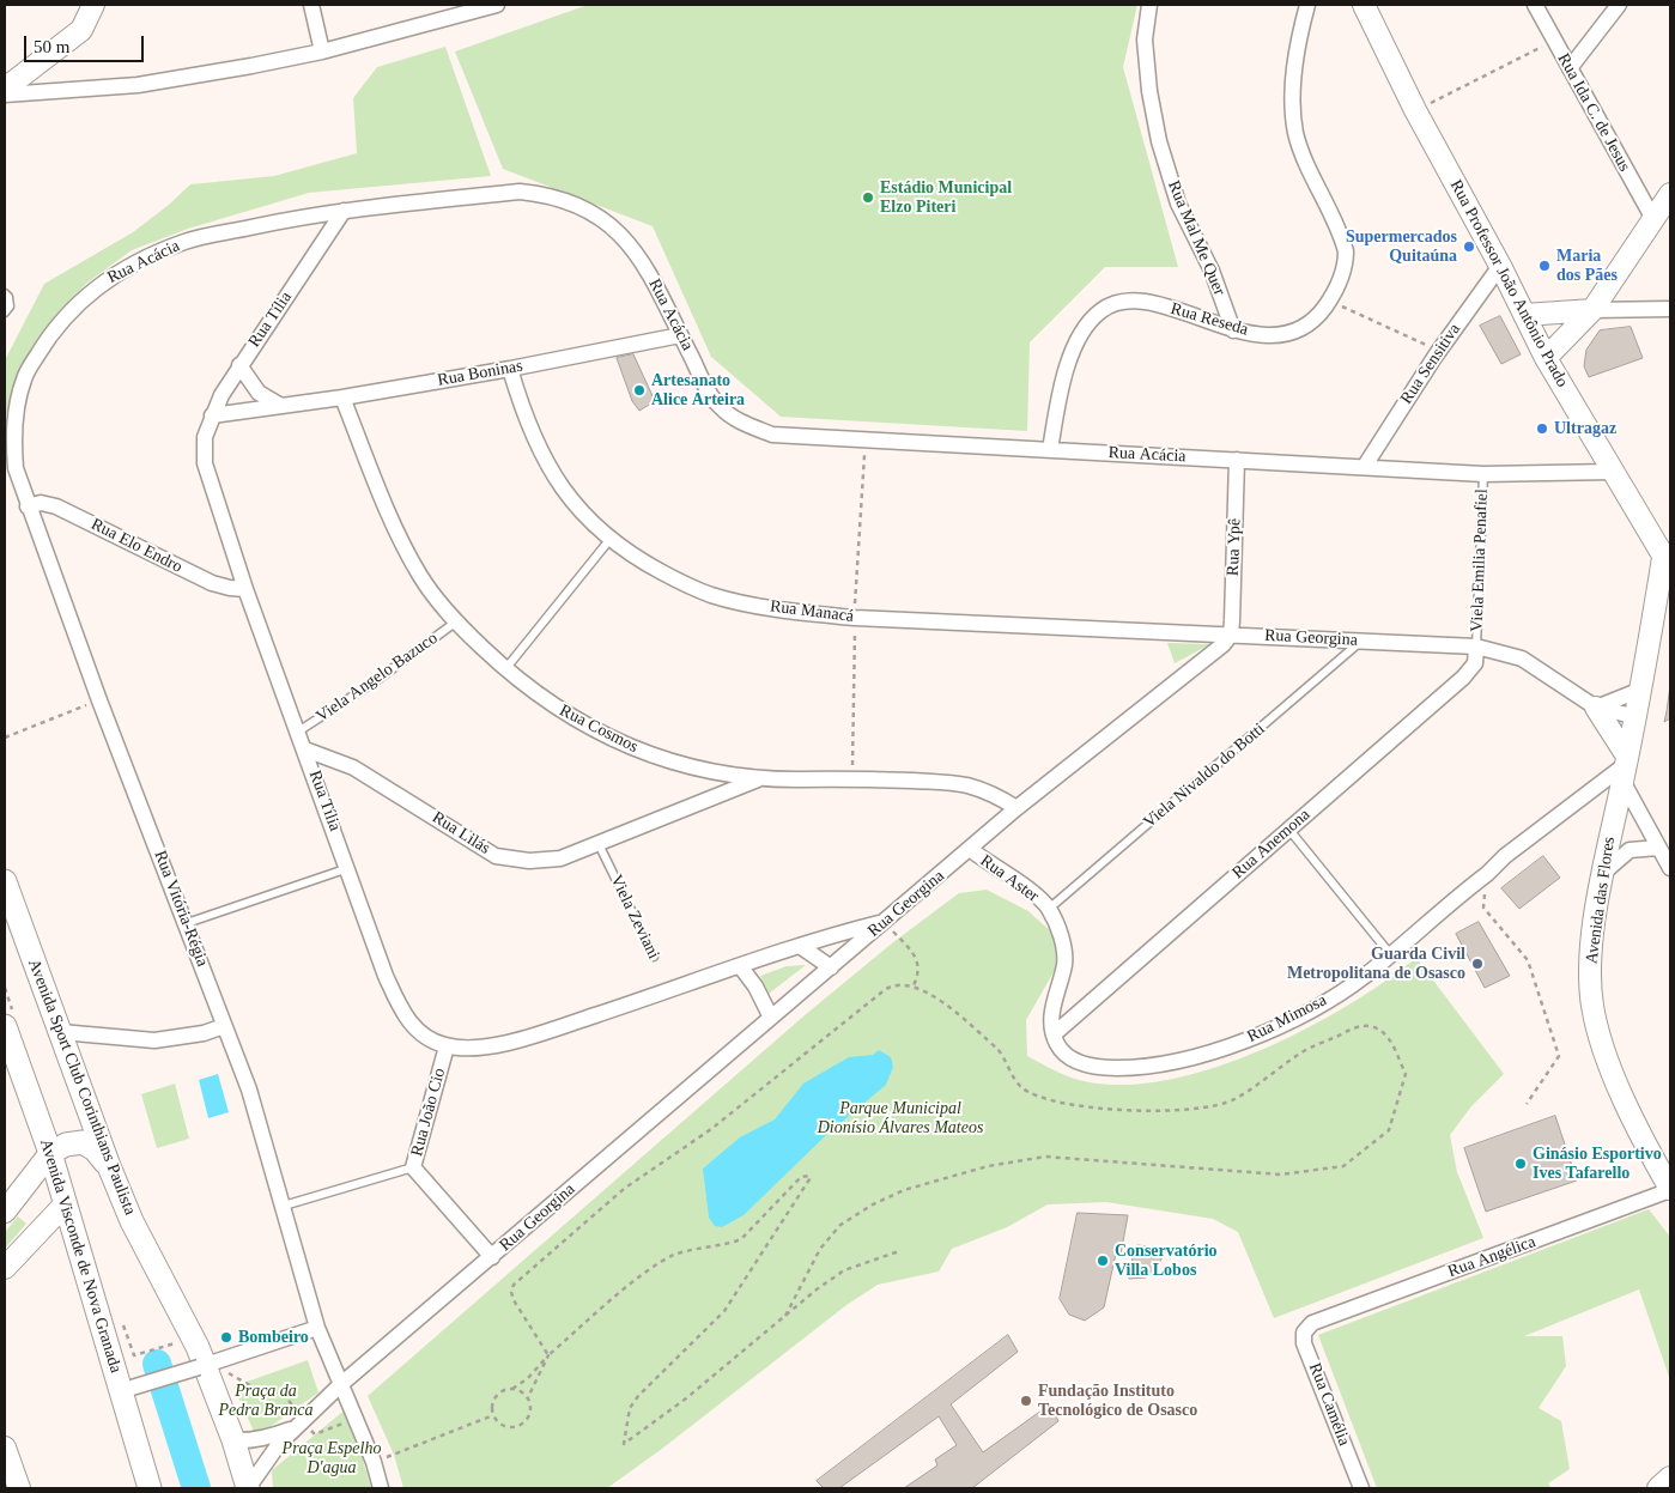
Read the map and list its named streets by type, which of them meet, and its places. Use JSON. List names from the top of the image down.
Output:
{
  "streets": {
    "main road": [
      "Rua Professor João Antônio Prado",
      "Avenida das Flores",
      "Avenida Sport Club Corinthians Paulista",
      "Avenida Visconde de Nova Granada"
    ],
    "street": [
      "Rua Ida C. de Jesus",
      "Rua Mal Me Quer",
      "Rua Acácia",
      "Rua Tília",
      "Rua Reseda",
      "Rua Sensitiva",
      "Rua Boninas",
      "Rua Elo Endro",
      "Rua Ypê",
      "Rua Manacá",
      "Rua Georgina",
      "Rua Cosmos",
      "Rua Lilás",
      "Rua Anemona",
      "Rua Aster",
      "Rua Vitória-Régia",
      "Rua Mimosa",
      "Rua João Cio",
      "Rua Angélica",
      "Rua Camélia"
    ],
    "lane": [
      "Viela Emilia Penafiel",
      "Viela Angelo Bazuco",
      "Viela Nivaldo do Botti",
      "Viela Zeviani"
    ]
  },
  "crossings": [
    ["Rua Mal Me Quer", "Rua Reseda"],
    ["Rua Acácia", "Rua Professor João Antônio Prado"],
    ["Rua Acácia", "Rua Tília"],
    ["Rua Acácia", "Rua Reseda"],
    ["Rua Acácia", "Rua Sensitiva"],
    ["Rua Acácia", "Rua Boninas"],
    ["Rua Acácia", "Rua Ypê"],
    ["Rua Acácia", "Viela Emilia Penafiel"],
    ["Rua Acácia", "Rua Vitória-Régia"],
    ["Rua Professor João Antônio Prado", "Rua Sensitiva"],
    ["Rua Professor João Antônio Prado", "Avenida das Flores"],
    ["Rua Tília", "Rua Boninas"],
    ["Rua Tília", "Rua Elo Endro"],
    ["Rua Tília", "Rua Georgina"],
    ["Rua Tília", "Viela Angelo Bazuco"],
    ["Rua Tília", "Rua Lilás"],
    ["Rua Tília", "Rua João Cio"],
    ["Rua Boninas", "Rua Manacá"],
    ["Rua Boninas", "Rua Cosmos"],
    ["Rua Elo Endro", "Rua Vitória-Régia"],
    ["Rua Ypê", "Rua Manacá"],
    ["Rua Ypê", "Rua Georgina"],
    ["Viela Emilia Penafiel", "Rua Georgina"],
    ["Viela Emilia Penafiel", "Rua Anemona"],
    ["Rua Manacá", "Rua Georgina"],
    ["Rua Georgina", "Rua Cosmos"],
    ["Rua Georgina", "Viela Nivaldo do Botti"],
    ["Rua Georgina", "Rua Anemona"],
    ["Rua Georgina", "Rua Aster"],
    ["Rua Georgina", "Avenida das Flores"],
    ["Rua Georgina", "Rua Vitória-Régia"],
    ["Rua Georgina", "Avenida Sport Club Corinthians Paulista"],
    ["Rua Georgina", "Rua João Cio"],
    ["Viela Angelo Bazuco", "Rua Cosmos"],
    ["Rua Cosmos", "Rua Lilás"],
    ["Viela Nivaldo do Botti", "Rua Aster"],
    ["Rua Lilás", "Viela Zeviani"],
    ["Rua Anemona", "Rua Mimosa"],
    ["Avenida das Flores", "Rua Mimosa"],
    ["Avenida das Flores", "Rua Angélica"],
    ["Rua Angélica", "Rua Camélia"]
  ],
  "parks": ["Parque Municipal Dionísio Álvares Mateos", "Praça da Pedra Branca", "Praça Espelho D'agua"],
  "places": [
    "Estádio Municipal Elzo Piteri",
    "Supermercados Quitaúna",
    "Maria dos Pães",
    "Artesanato Alice Arteira",
    "Ultragaz",
    "Guarda Civil Metropolitana de Osasco",
    "Ginásio Esportivo Ives Tafarello",
    "Conservatório Villa Lobos",
    "Bombeiro",
    "Fundação Instituto Tecnológico de Osasco"
  ],
  "scale_bar": "50 m"
}
